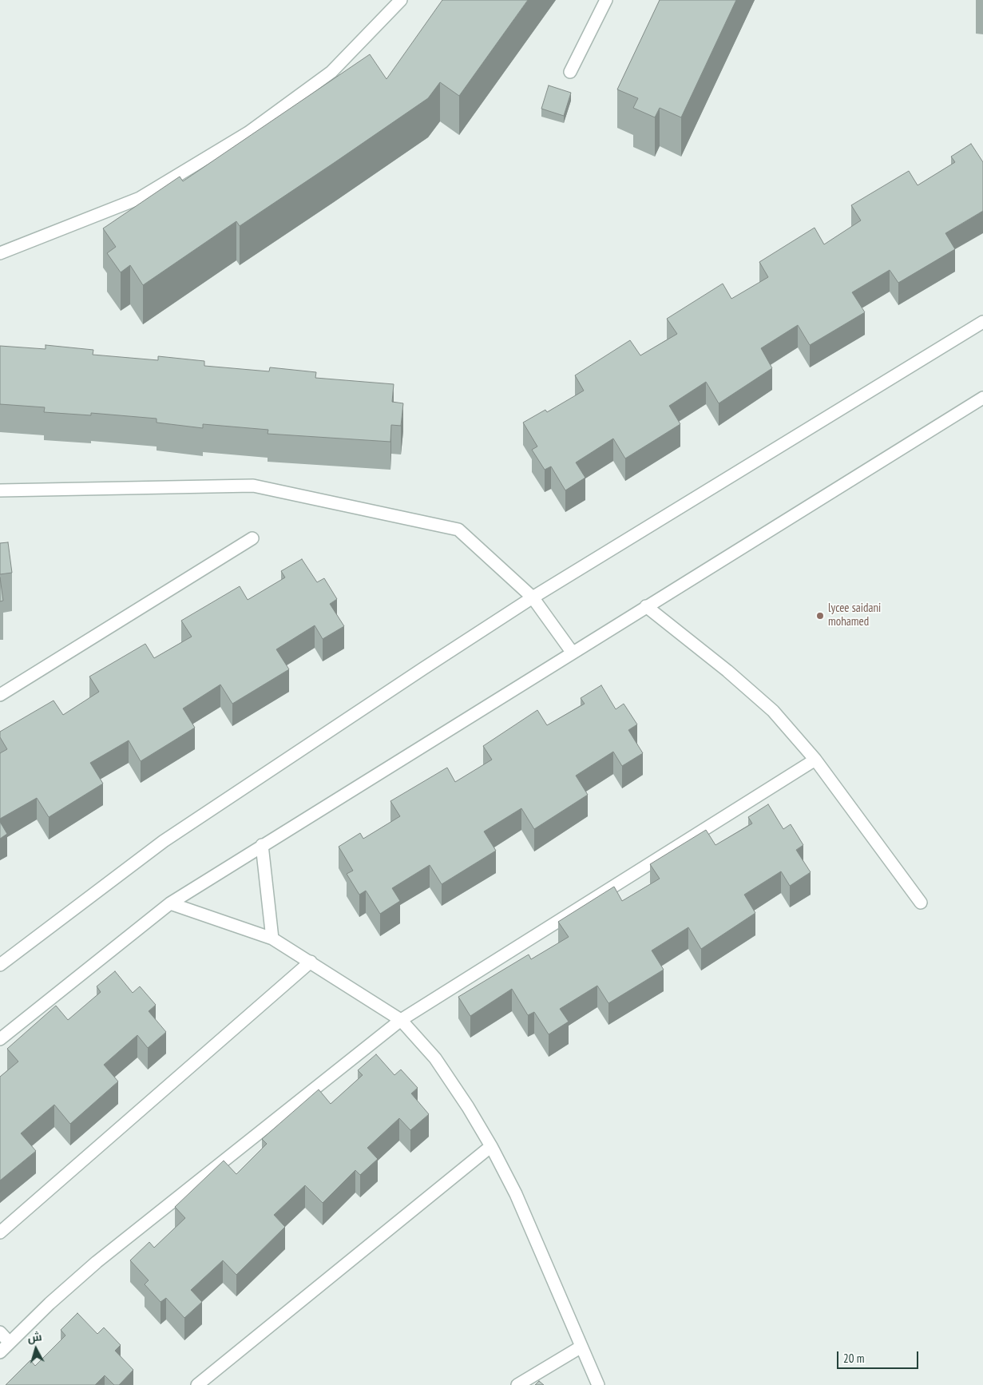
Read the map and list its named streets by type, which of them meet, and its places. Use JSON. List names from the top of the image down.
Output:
{
  "places": ["lycee saidani mohamed"],
  "scale_bar": "20 m",
  "north": "top"
}
